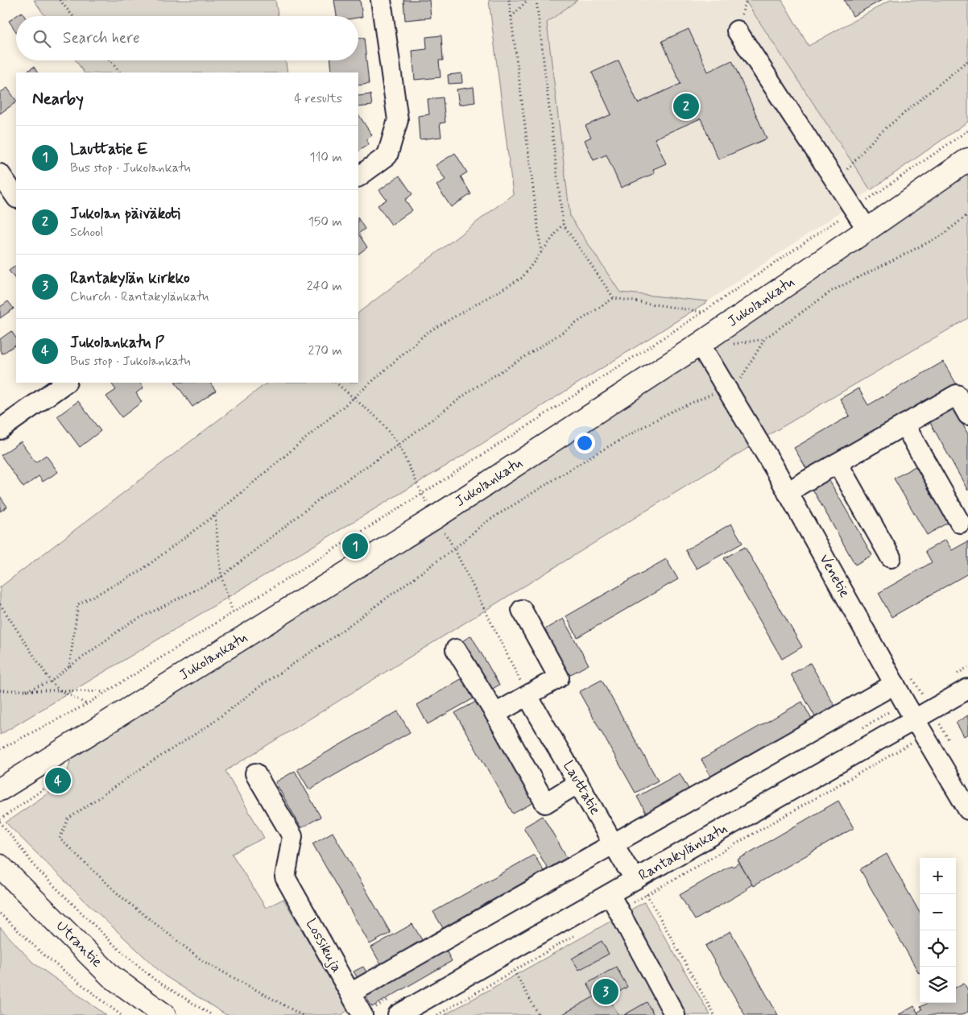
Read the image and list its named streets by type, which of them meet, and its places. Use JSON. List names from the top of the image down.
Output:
{
  "streets": {
    "main road": ["Jukolankatu", "Utrantie"],
    "street": [
      "Venetie",
      "Lauttatie",
      "Rantakylänkatu",
      "Lossikuja"
    ]
  },
  "crossings": [
    ["Jukolankatu", "Venetie"],
    ["Venetie", "Rantakylänkatu"],
    ["Lauttatie", "Rantakylänkatu"]
  ],
  "page": {
    "search": "Search here",
    "heading": ["Nearby", "4 results"],
    "pins": [
      "2",
      "1",
      "4",
      "3"
    ],
    "list": [
      {
        "mark": "1",
        "name": "Lauttatie E",
        "note": "Bus stop · Jukolankatu",
        "value": "110 m"
      },
      {
        "mark": "2",
        "name": "Jukolan päiväkoti",
        "note": "School",
        "value": "150 m"
      },
      {
        "mark": "3",
        "name": "Rantakylän kirkko",
        "note": "Church · Rantakylänkatu",
        "value": "240 m"
      },
      {
        "mark": "4",
        "name": "Jukolankatu P",
        "note": "Bus stop · Jukolankatu",
        "value": "270 m"
      }
    ],
    "map_buttons": ["+", "−"]
  }
}
